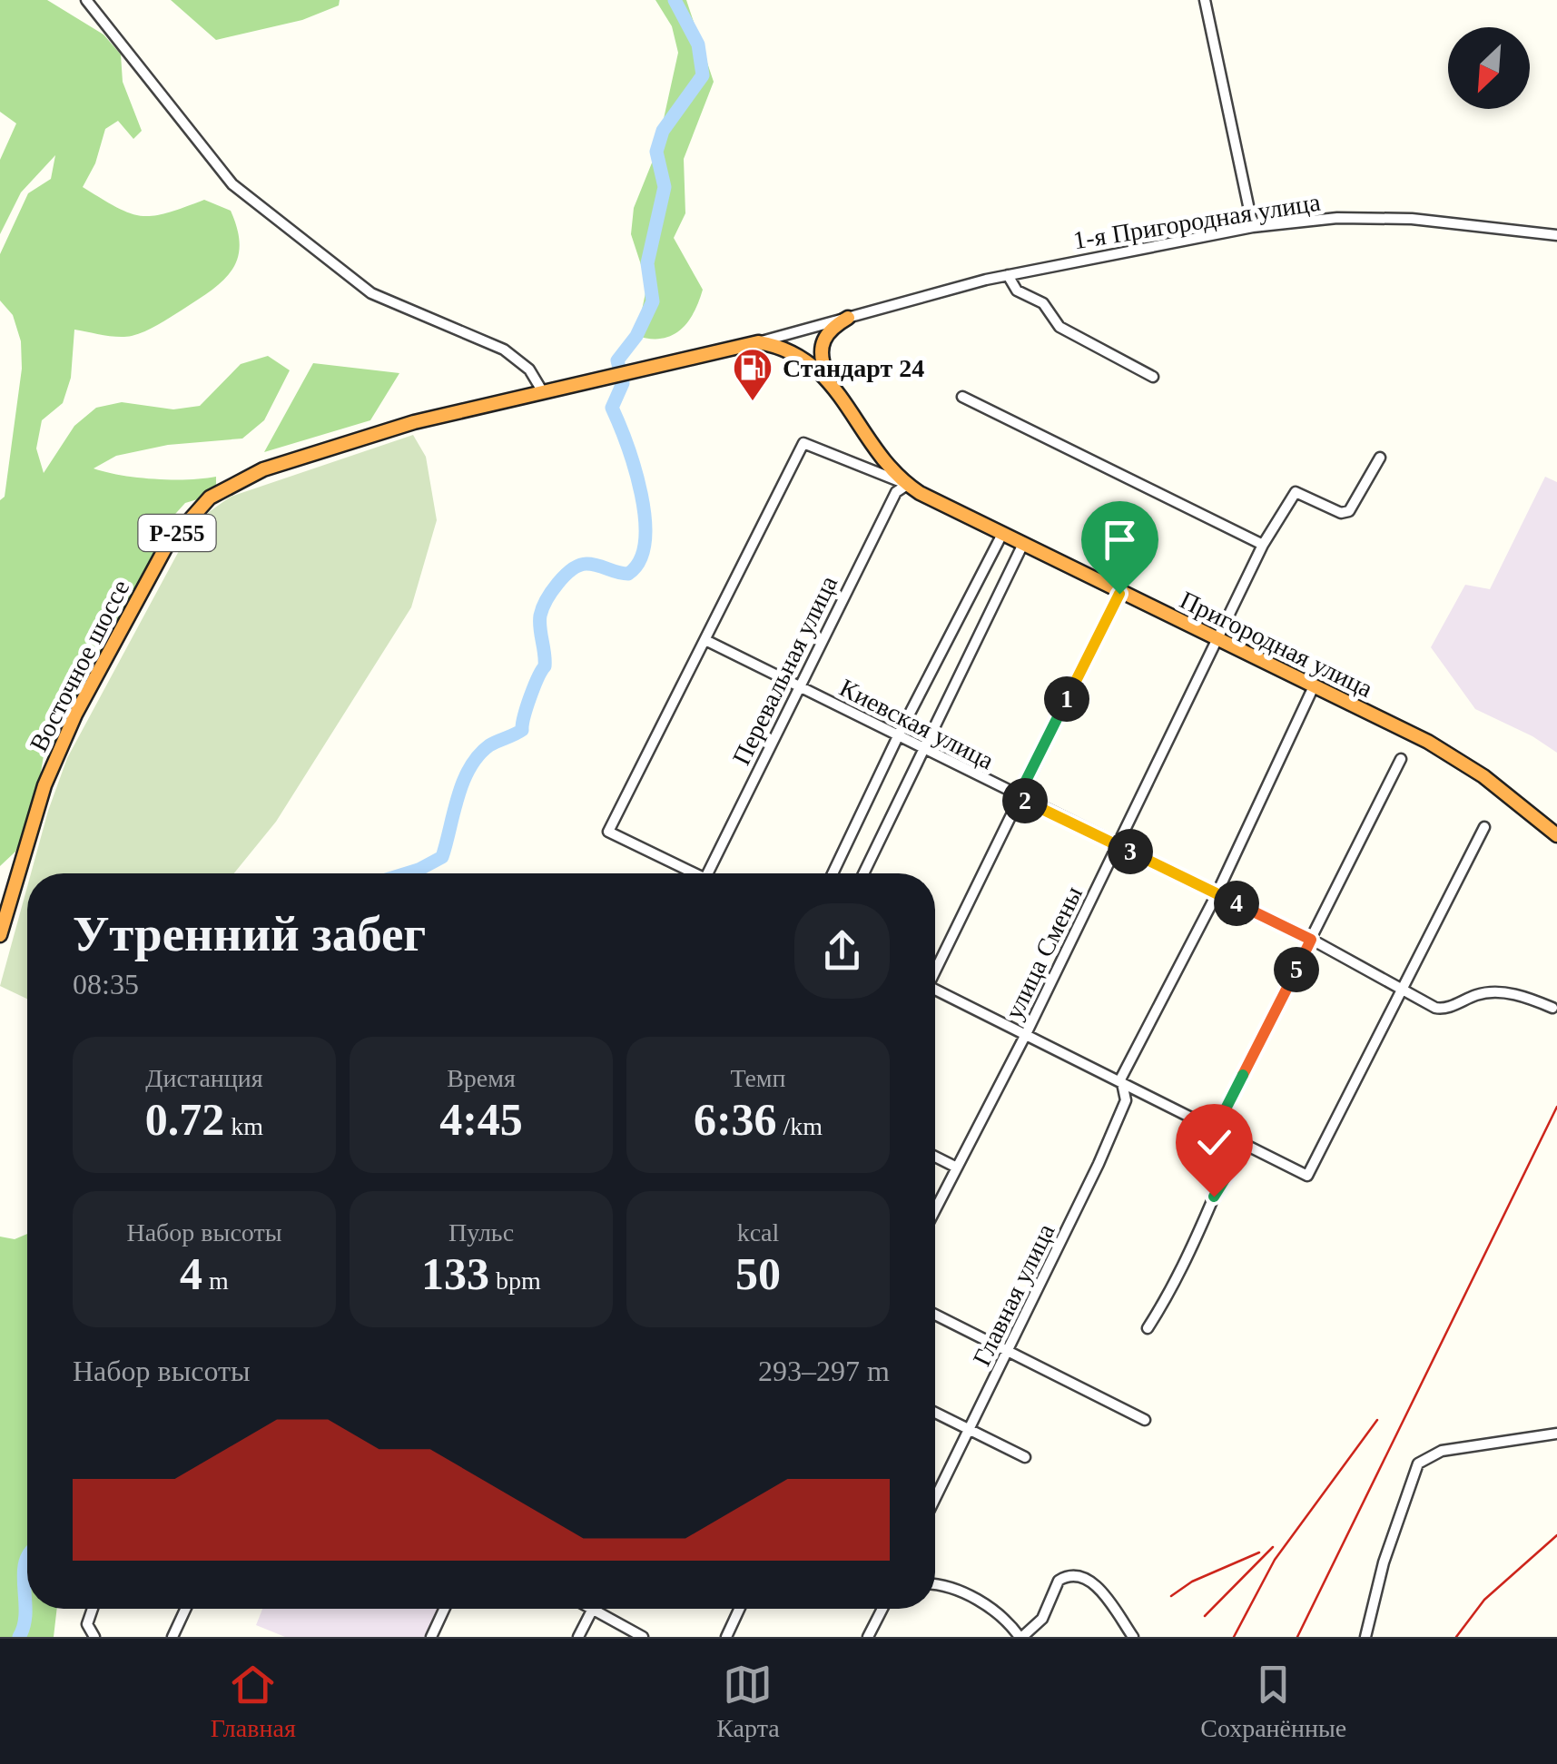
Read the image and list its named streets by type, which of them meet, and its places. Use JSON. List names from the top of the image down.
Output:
{
  "streets": {
    "highway": ["Р-255", "Пригородная улица", "Восточное шоссе"],
    "street": [
      "1-я Пригородная улица",
      "Перевальная улица",
      "Киевская улица",
      "улица Смены",
      "Главная улица"
    ]
  },
  "crossings": [
    ["1-я Пригородная улица", "Пригородная улица"],
    ["Пригородная улица", "Восточное шоссе"],
    ["Пригородная улица", "Перевальная улица"],
    ["Пригородная улица", "улица Смены"],
    ["Пригородная улица", "Главная улица"],
    ["Перевальная улица", "Киевская улица"],
    ["Киевская улица", "улица Смены"],
    ["Киевская улица", "Главная улица"]
  ],
  "places": {
    "fuel station": ["Стандарт 24"]
  },
  "north": "bottom left",
  "page": {
    "pins": [
      "1",
      "2",
      "3",
      "4",
      "5"
    ],
    "heading": ["Утренний забег", "08:35"],
    "stats": [
      ["Дистанция", "0.72 km"],
      ["Время", "4:45"],
      ["Темп", "6:36 /km"],
      ["Набор высоты", "4 m"],
      ["Пульс", "133 bpm"],
      ["kcal", "50"]
    ],
    "chart": ["Набор высоты", "293–297 m"],
    "tabs": ["Главная", "Карта", "Сохранённые"]
  }
}
